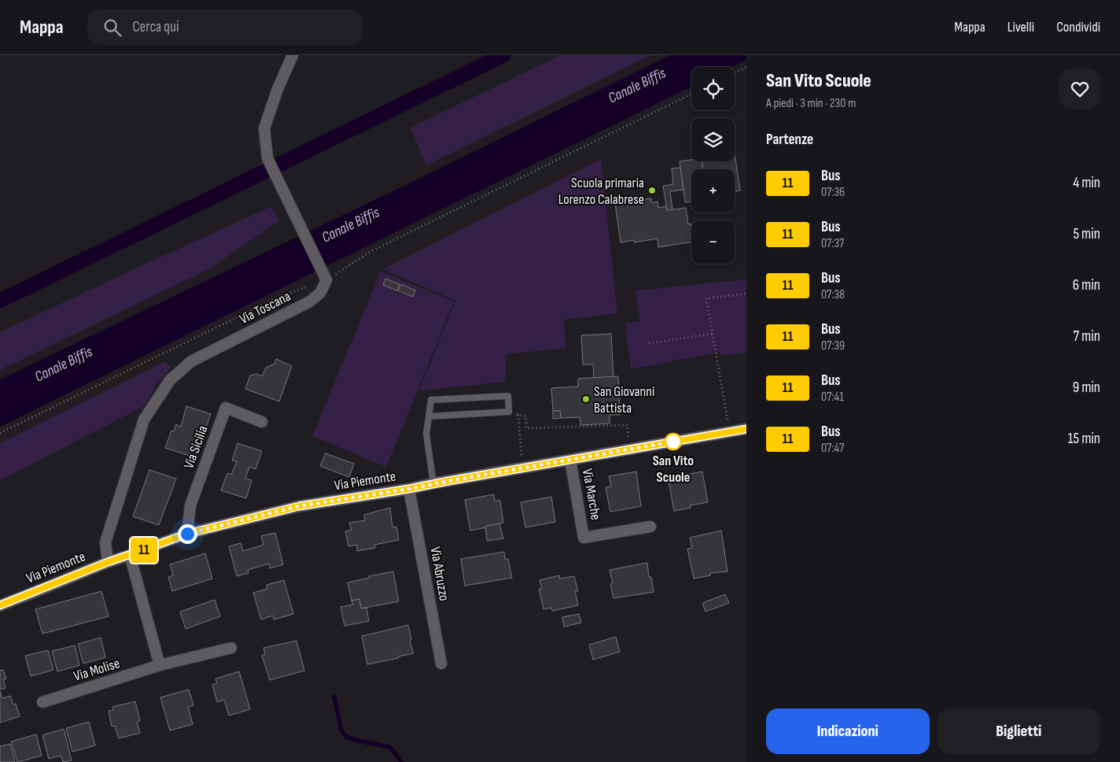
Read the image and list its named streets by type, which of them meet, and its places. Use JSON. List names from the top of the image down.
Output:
{
  "streets": {
    "street": [
      "Via Toscana",
      "Via Sicilia",
      "Via Piemonte",
      "Via Marche",
      "Via Abruzzo",
      "Via Molise"
    ]
  },
  "crossings": [
    ["Via Toscana", "Via Piemonte"],
    ["Via Sicilia", "Via Piemonte"],
    ["Via Piemonte", "Via Marche"],
    ["Via Piemonte", "Via Abruzzo"]
  ],
  "water": ["Canale Biffis"],
  "places": ["Scuola primaria Lorenzo Calabrese", "San Giovanni Battista", "San Vito Scuole"],
  "lines": ["bus line 11"],
  "page": {
    "header": "Mappa",
    "search": "Cerca qui",
    "nav": ["Mappa", "Livelli", "Condividi"],
    "on_map": "11",
    "heading": [
      ["San Vito Scuole", "A piedi · 3 min · 230 m"],
      "Partenze"
    ],
    "map_buttons": ["+", "−"],
    "list": [
      {
        "mark": "11",
        "name": "Bus",
        "note": "07:36",
        "value": "4 min"
      },
      {
        "mark": "11",
        "name": "Bus",
        "note": "07:37",
        "value": "5 min"
      },
      {
        "mark": "11",
        "name": "Bus",
        "note": "07:38",
        "value": "6 min"
      },
      {
        "mark": "11",
        "name": "Bus",
        "note": "07:39",
        "value": "7 min"
      },
      {
        "mark": "11",
        "name": "Bus",
        "note": "07:41",
        "value": "9 min"
      },
      {
        "mark": "11",
        "name": "Bus",
        "note": "07:47",
        "value": "15 min"
      }
    ],
    "buttons": ["Indicazioni", "Biglietti"]
  }
}
